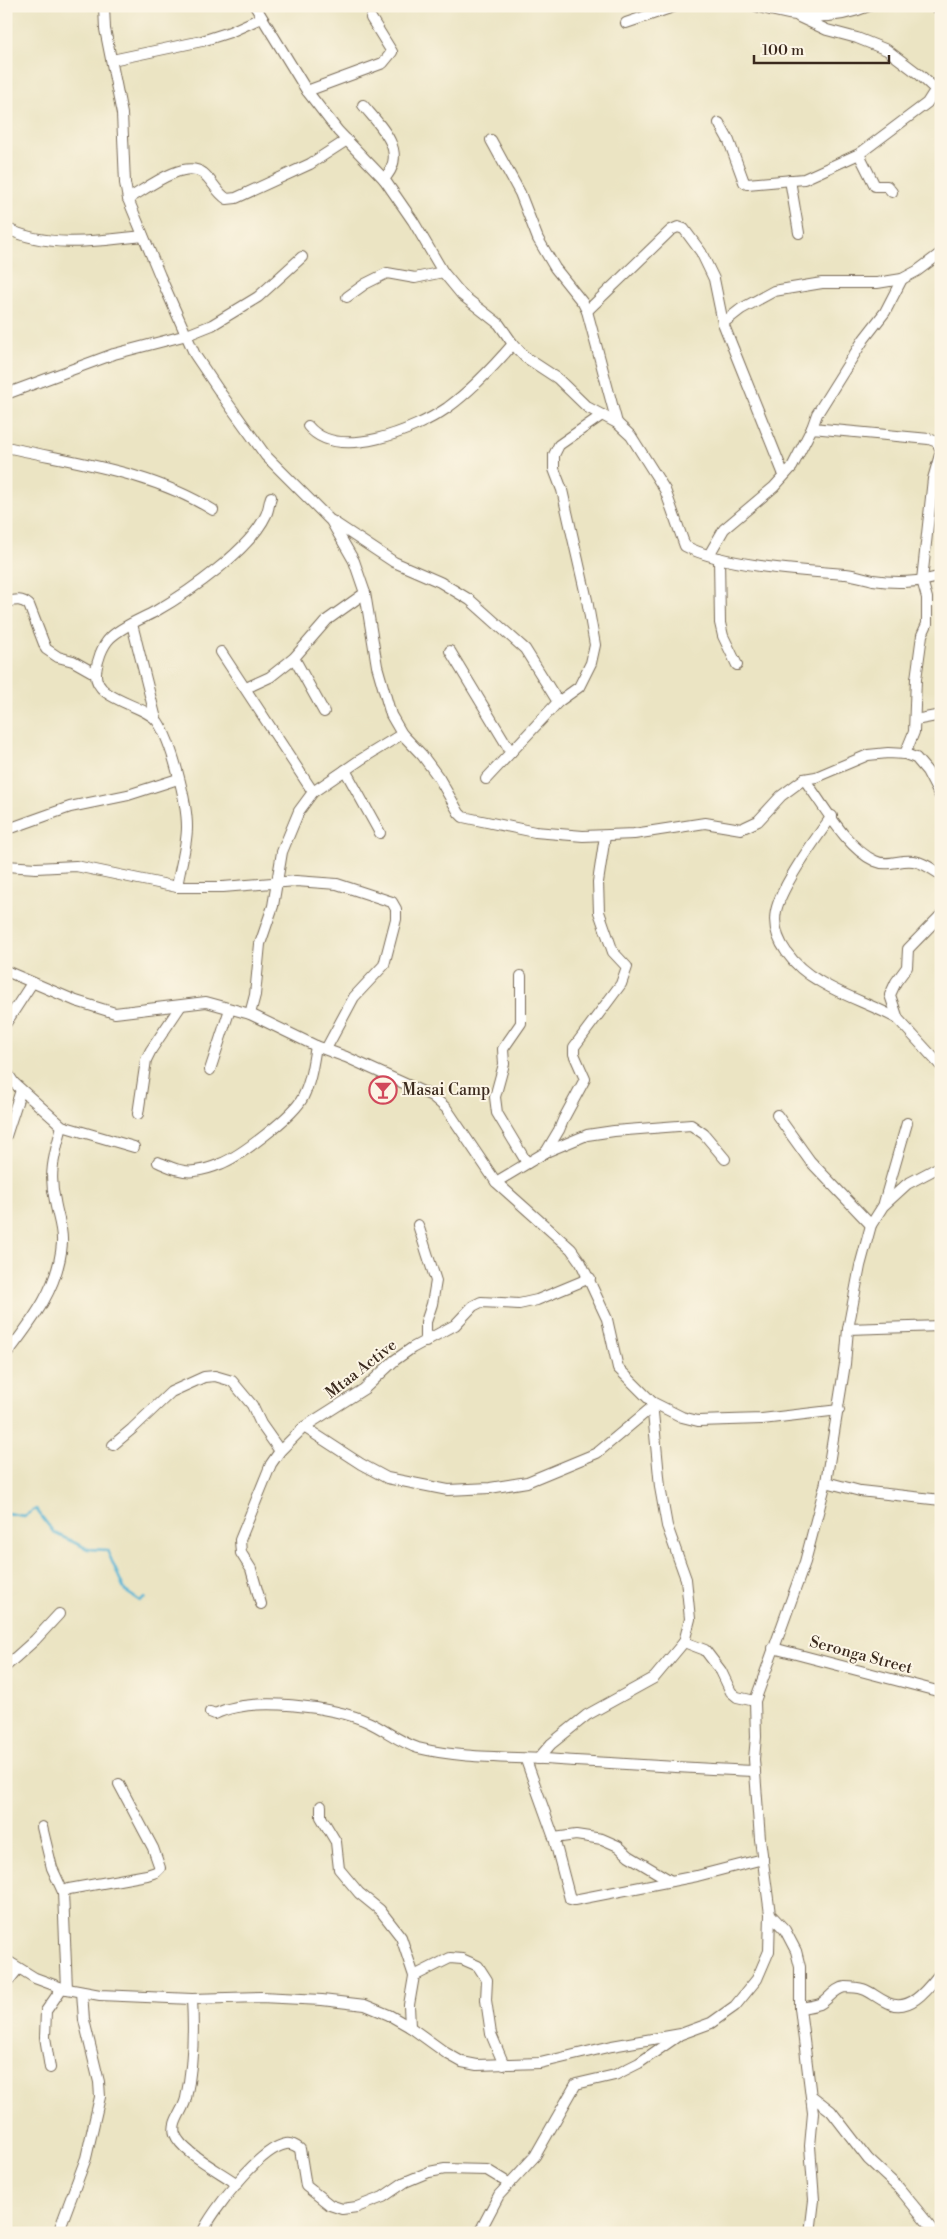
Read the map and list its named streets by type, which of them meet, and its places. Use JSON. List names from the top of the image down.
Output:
{
  "streets": {
    "street": ["Mtaa Active", "Seronga Street"]
  },
  "places": {
    "bar": ["Masai Camp"]
  },
  "scale_bar": "100 m"
}
